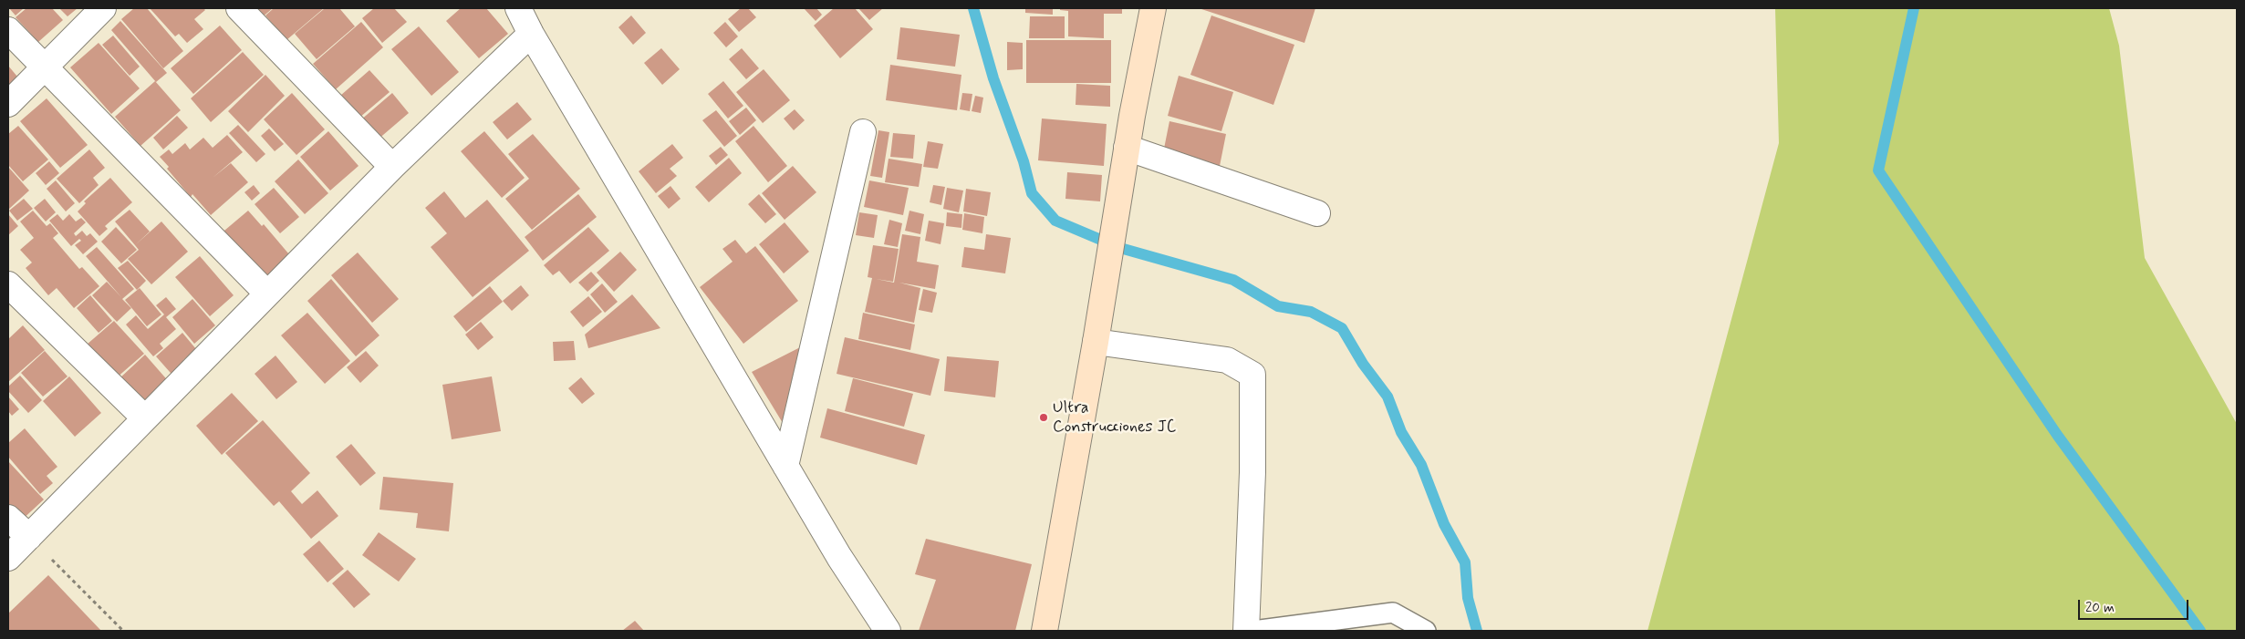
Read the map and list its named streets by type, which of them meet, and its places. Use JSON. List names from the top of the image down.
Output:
{
  "places": ["Ultra Construcciones JC"],
  "scale_bar": "20 m"
}
